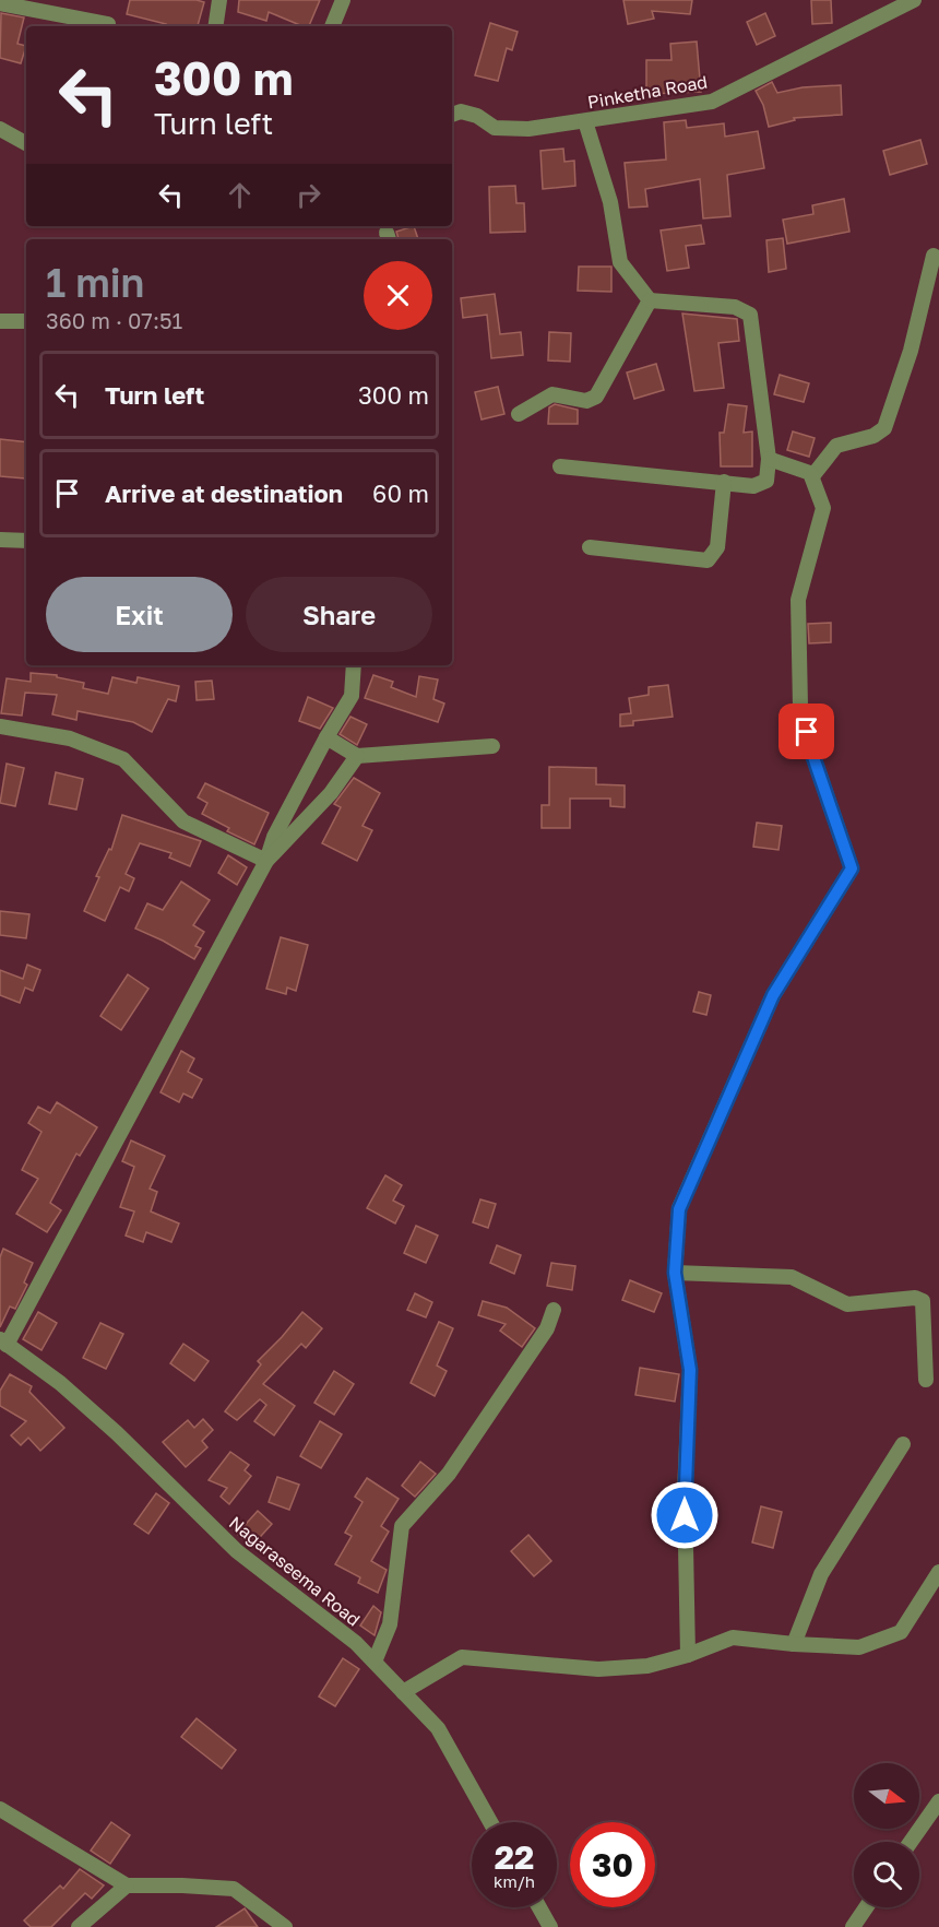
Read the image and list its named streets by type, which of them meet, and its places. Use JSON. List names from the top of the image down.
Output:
{
  "streets": {
    "street": ["Pinketha Road", "Nagaraseema Road"]
  },
  "north": "right",
  "page": {
    "turn": ["300 m", "Turn left"],
    "heading": ["1 min", "360 m · 07:51"],
    "list": [
      {
        "name": "Turn left",
        "value": "300 m"
      },
      {
        "name": "Arrive at destination",
        "value": "60 m"
      }
    ],
    "buttons": ["Exit", "Share"],
    "speed": "22 km/h",
    "limit": "30"
  }
}
